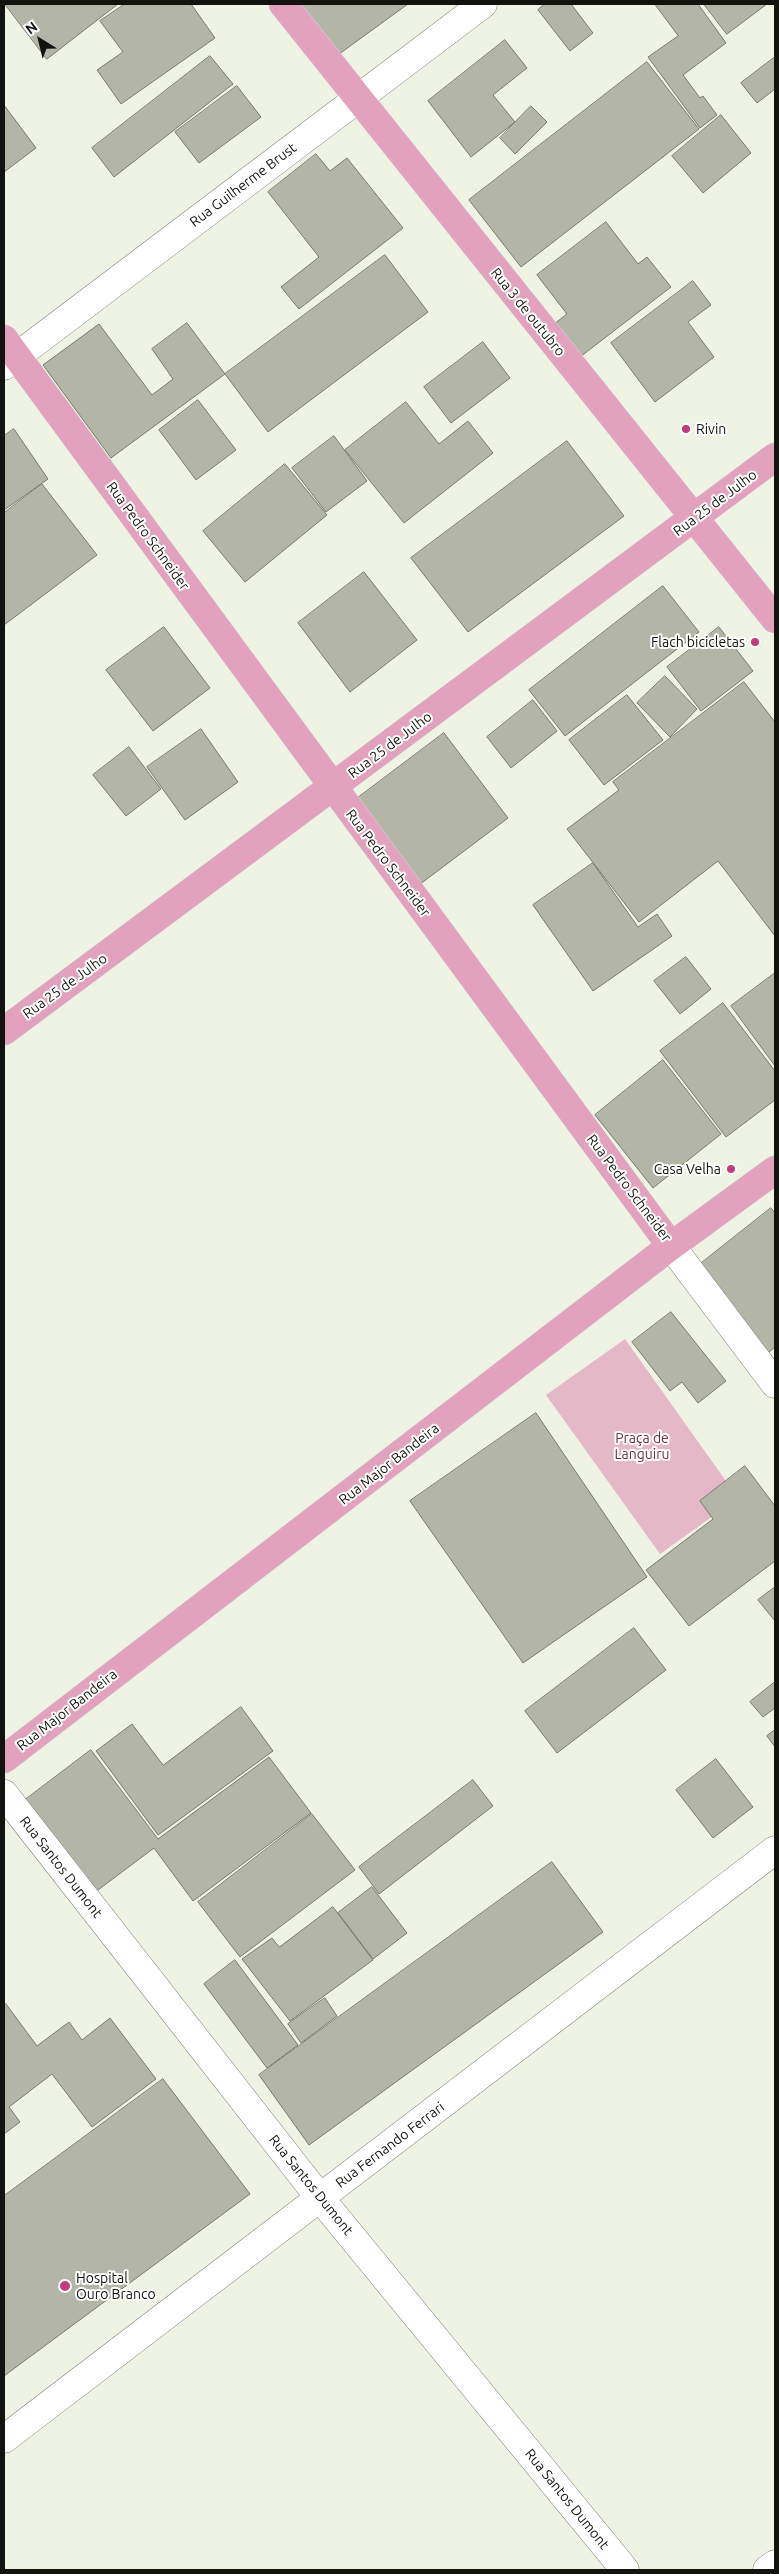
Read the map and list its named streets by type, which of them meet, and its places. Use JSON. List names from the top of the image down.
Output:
{
  "streets": {
    "main road": [
      "Rua 3 de outubro",
      "Rua 25 de Julho",
      "Rua Pedro Schneider",
      "Rua Major Bandeira"
    ],
    "street": ["Rua Guilherme Brust", "Rua Santos Dumont", "Rua Fernando Ferrari"]
  },
  "crossings": [
    ["Rua Guilherme Brust", "Rua 3 de outubro"],
    ["Rua Guilherme Brust", "Rua Pedro Schneider"],
    ["Rua 3 de outubro", "Rua 25 de Julho"],
    ["Rua 25 de Julho", "Rua Pedro Schneider"],
    ["Rua Pedro Schneider", "Rua Major Bandeira"],
    ["Rua Santos Dumont", "Rua Fernando Ferrari"]
  ],
  "parks": ["Praça de Languiru"],
  "places": [
    "Rivin",
    "Flach bicicletas",
    "Casa Velha",
    "Hospital Ouro Branco"
  ],
  "north": "top left"
}
